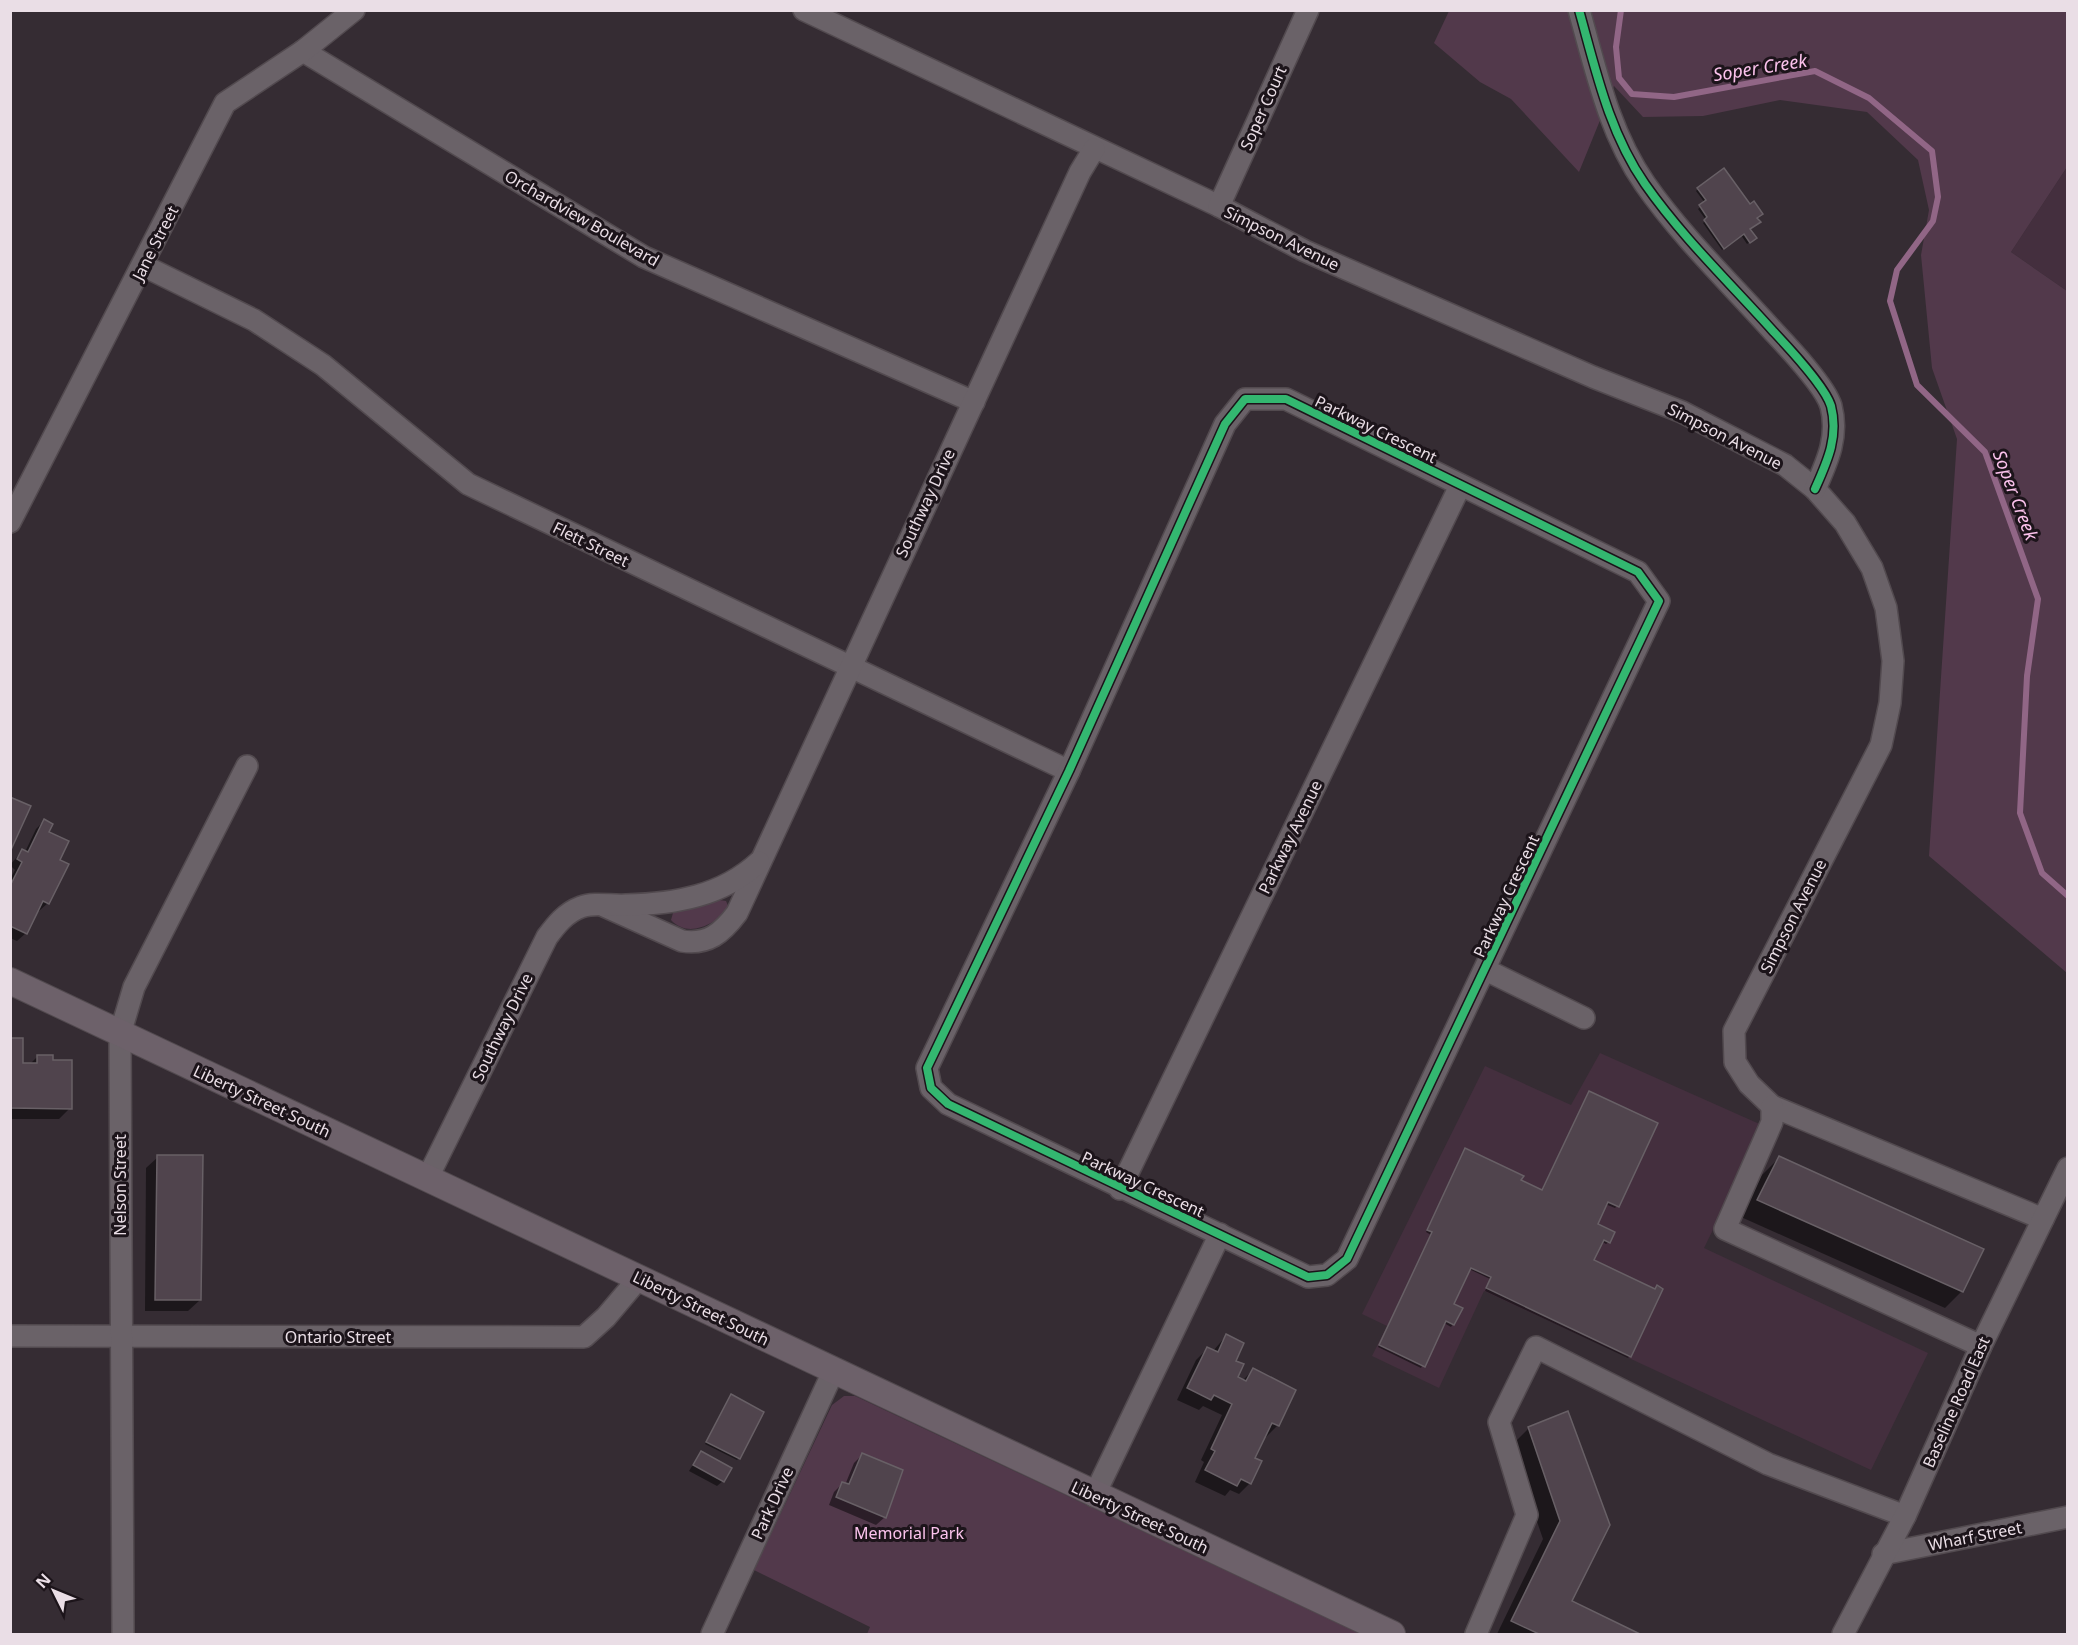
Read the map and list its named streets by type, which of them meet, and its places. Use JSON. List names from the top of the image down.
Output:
{
  "streets": {
    "main road": ["Liberty Street South"],
    "street": [
      "Soper Court",
      "Orchardview Boulevard",
      "Simpson Avenue",
      "Jane Street",
      "Parkway Crescent",
      "Southway Drive",
      "Flett Street",
      "Parkway Avenue",
      "Nelson Street",
      "Ontario Street",
      "Baseline Road East",
      "Park Drive",
      "Wharf Street"
    ]
  },
  "crossings": [
    ["Soper Court", "Simpson Avenue"],
    ["Orchardview Boulevard", "Jane Street"],
    ["Orchardview Boulevard", "Southway Drive"],
    ["Simpson Avenue", "Southway Drive"],
    ["Simpson Avenue", "Baseline Road East"],
    ["Jane Street", "Flett Street"],
    ["Parkway Crescent", "Flett Street"],
    ["Parkway Crescent", "Parkway Avenue"],
    ["Southway Drive", "Flett Street"],
    ["Southway Drive", "Liberty Street South"],
    ["Liberty Street South", "Nelson Street"],
    ["Liberty Street South", "Ontario Street"],
    ["Liberty Street South", "Park Drive"],
    ["Nelson Street", "Ontario Street"],
    ["Baseline Road East", "Wharf Street"]
  ],
  "water": ["Soper Creek"],
  "parks": ["Memorial Park"],
  "north": "top left"
}
